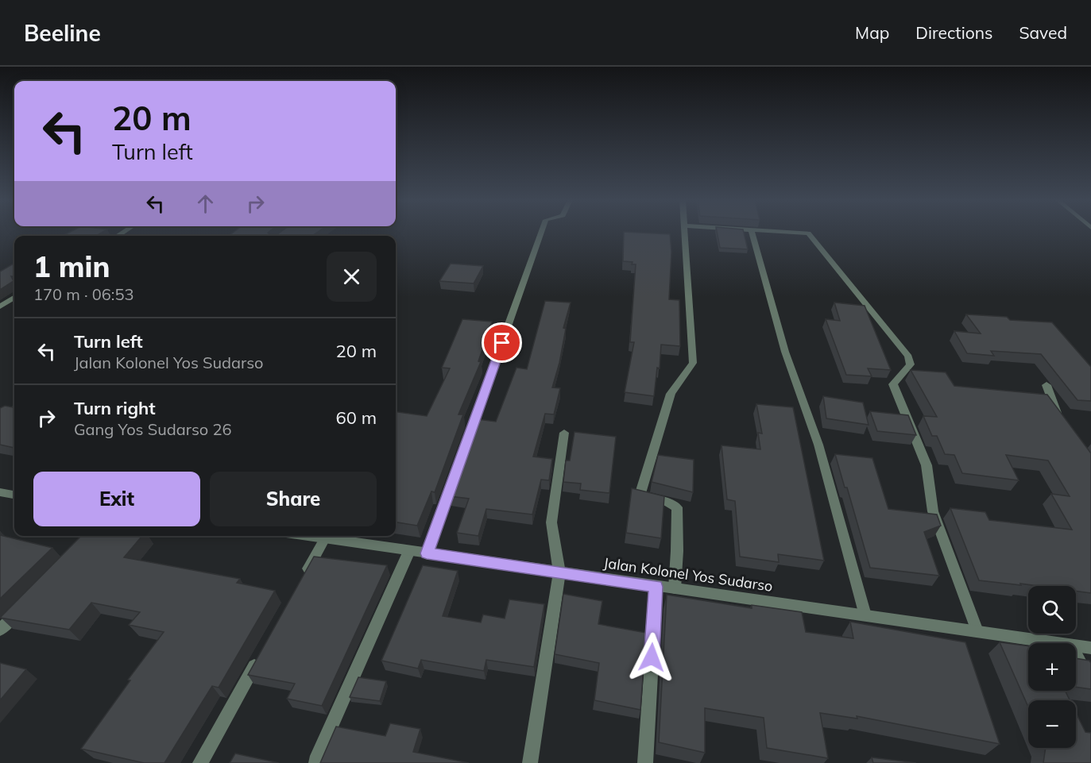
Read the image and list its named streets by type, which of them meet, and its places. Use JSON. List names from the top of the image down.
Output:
{
  "streets": {
    "street": ["Jalan Kolonel Yos Sudarso"]
  },
  "page": {
    "header": "Beeline",
    "nav": ["Map", "Directions", "Saved"],
    "turn": ["20 m", "Turn left"],
    "heading": ["1 min", "170 m · 06:53"],
    "list": [
      {
        "name": "Turn left",
        "note": "Jalan Kolonel Yos Sudarso",
        "value": "20 m"
      },
      {
        "name": "Turn right",
        "note": "Gang Yos Sudarso 26",
        "value": "60 m"
      }
    ],
    "buttons": ["Exit", "Share"],
    "map_buttons": ["+", "−"]
  }
}
